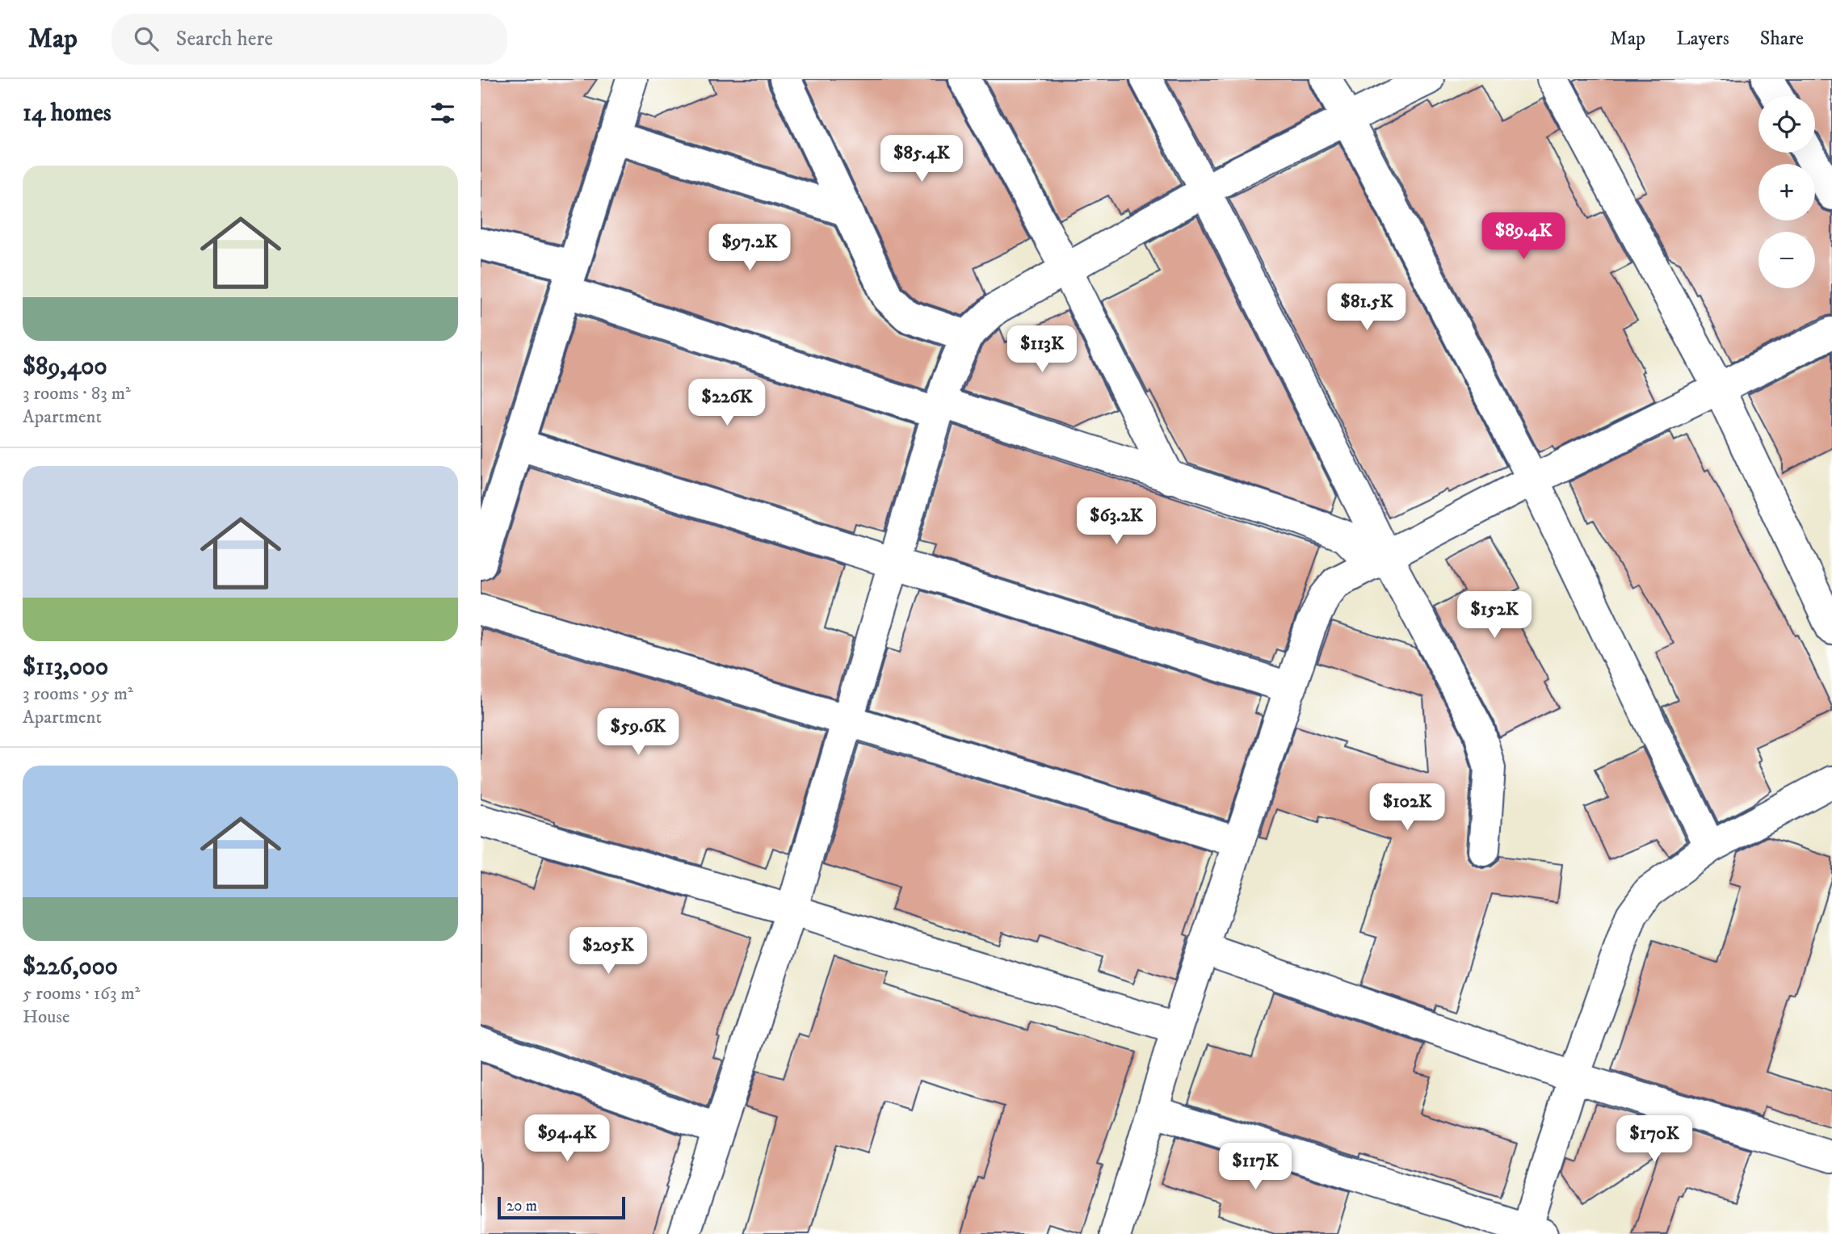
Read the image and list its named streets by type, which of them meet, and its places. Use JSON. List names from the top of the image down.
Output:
{
  "scale_bar": "20 m",
  "page": {
    "header": "Map",
    "search": "Search here",
    "nav": ["Map", "Layers", "Share"],
    "heading": "14 homes",
    "map_buttons": ["+", "−"],
    "price": [
      "$85.4K",
      "$89.4K",
      "$97.2K",
      "$81.5K",
      "$113K",
      "$226K",
      "$63.2K",
      "$152K",
      "$59.6K",
      "$102K",
      "$205K",
      "$94.4K",
      "$170K",
      "$117K"
    ],
    "list": [
      {
        "name": "$89,400",
        "note": "3 rooms · 83 m² · Apartment"
      },
      {
        "name": "$113,000",
        "note": "3 rooms · 95 m² · Apartment"
      },
      {
        "name": "$226,000",
        "note": "5 rooms · 163 m² · House"
      }
    ],
    "scale": "20 m"
  }
}
